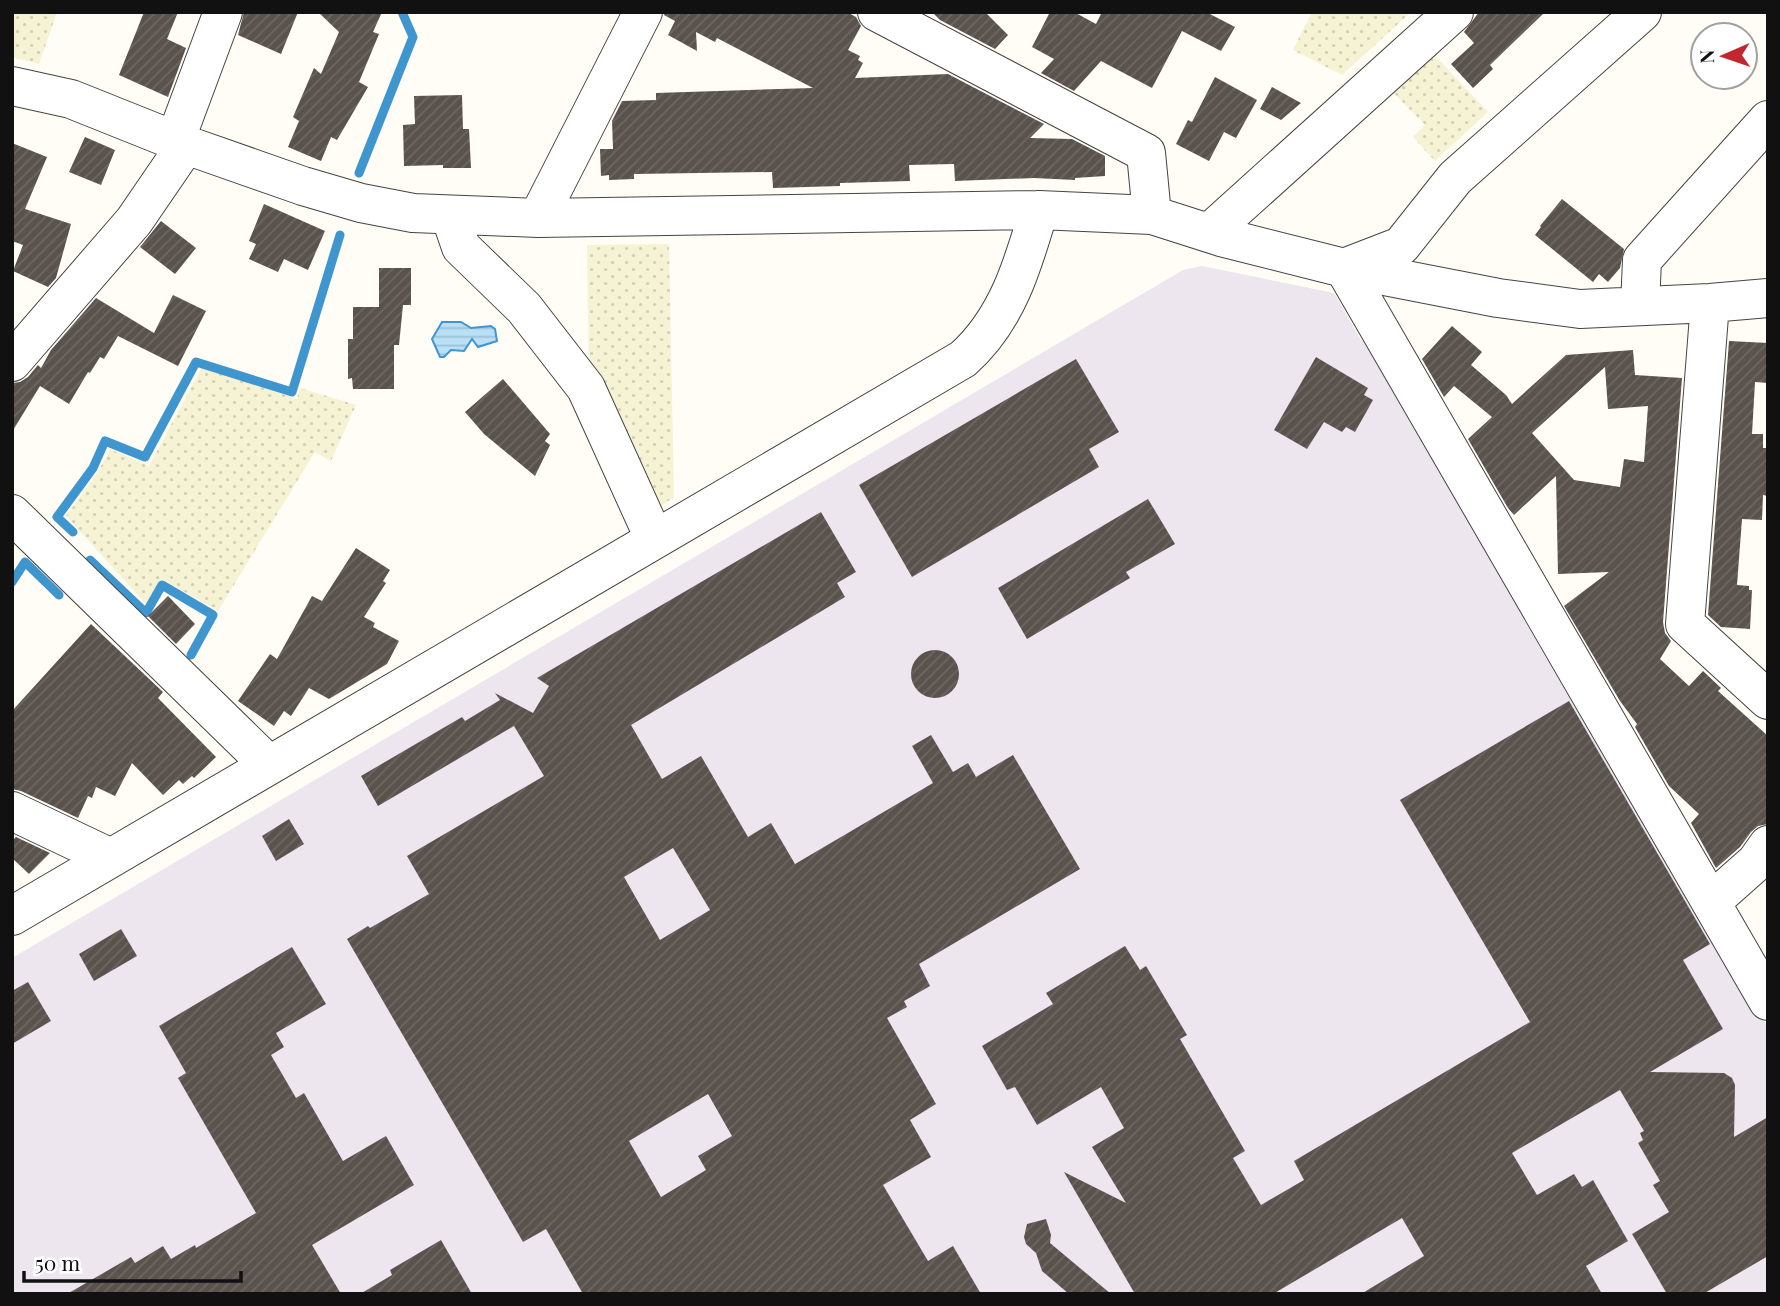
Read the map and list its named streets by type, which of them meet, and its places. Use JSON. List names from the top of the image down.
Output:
{
  "scale_bar": "50 m",
  "north": "left"
}
